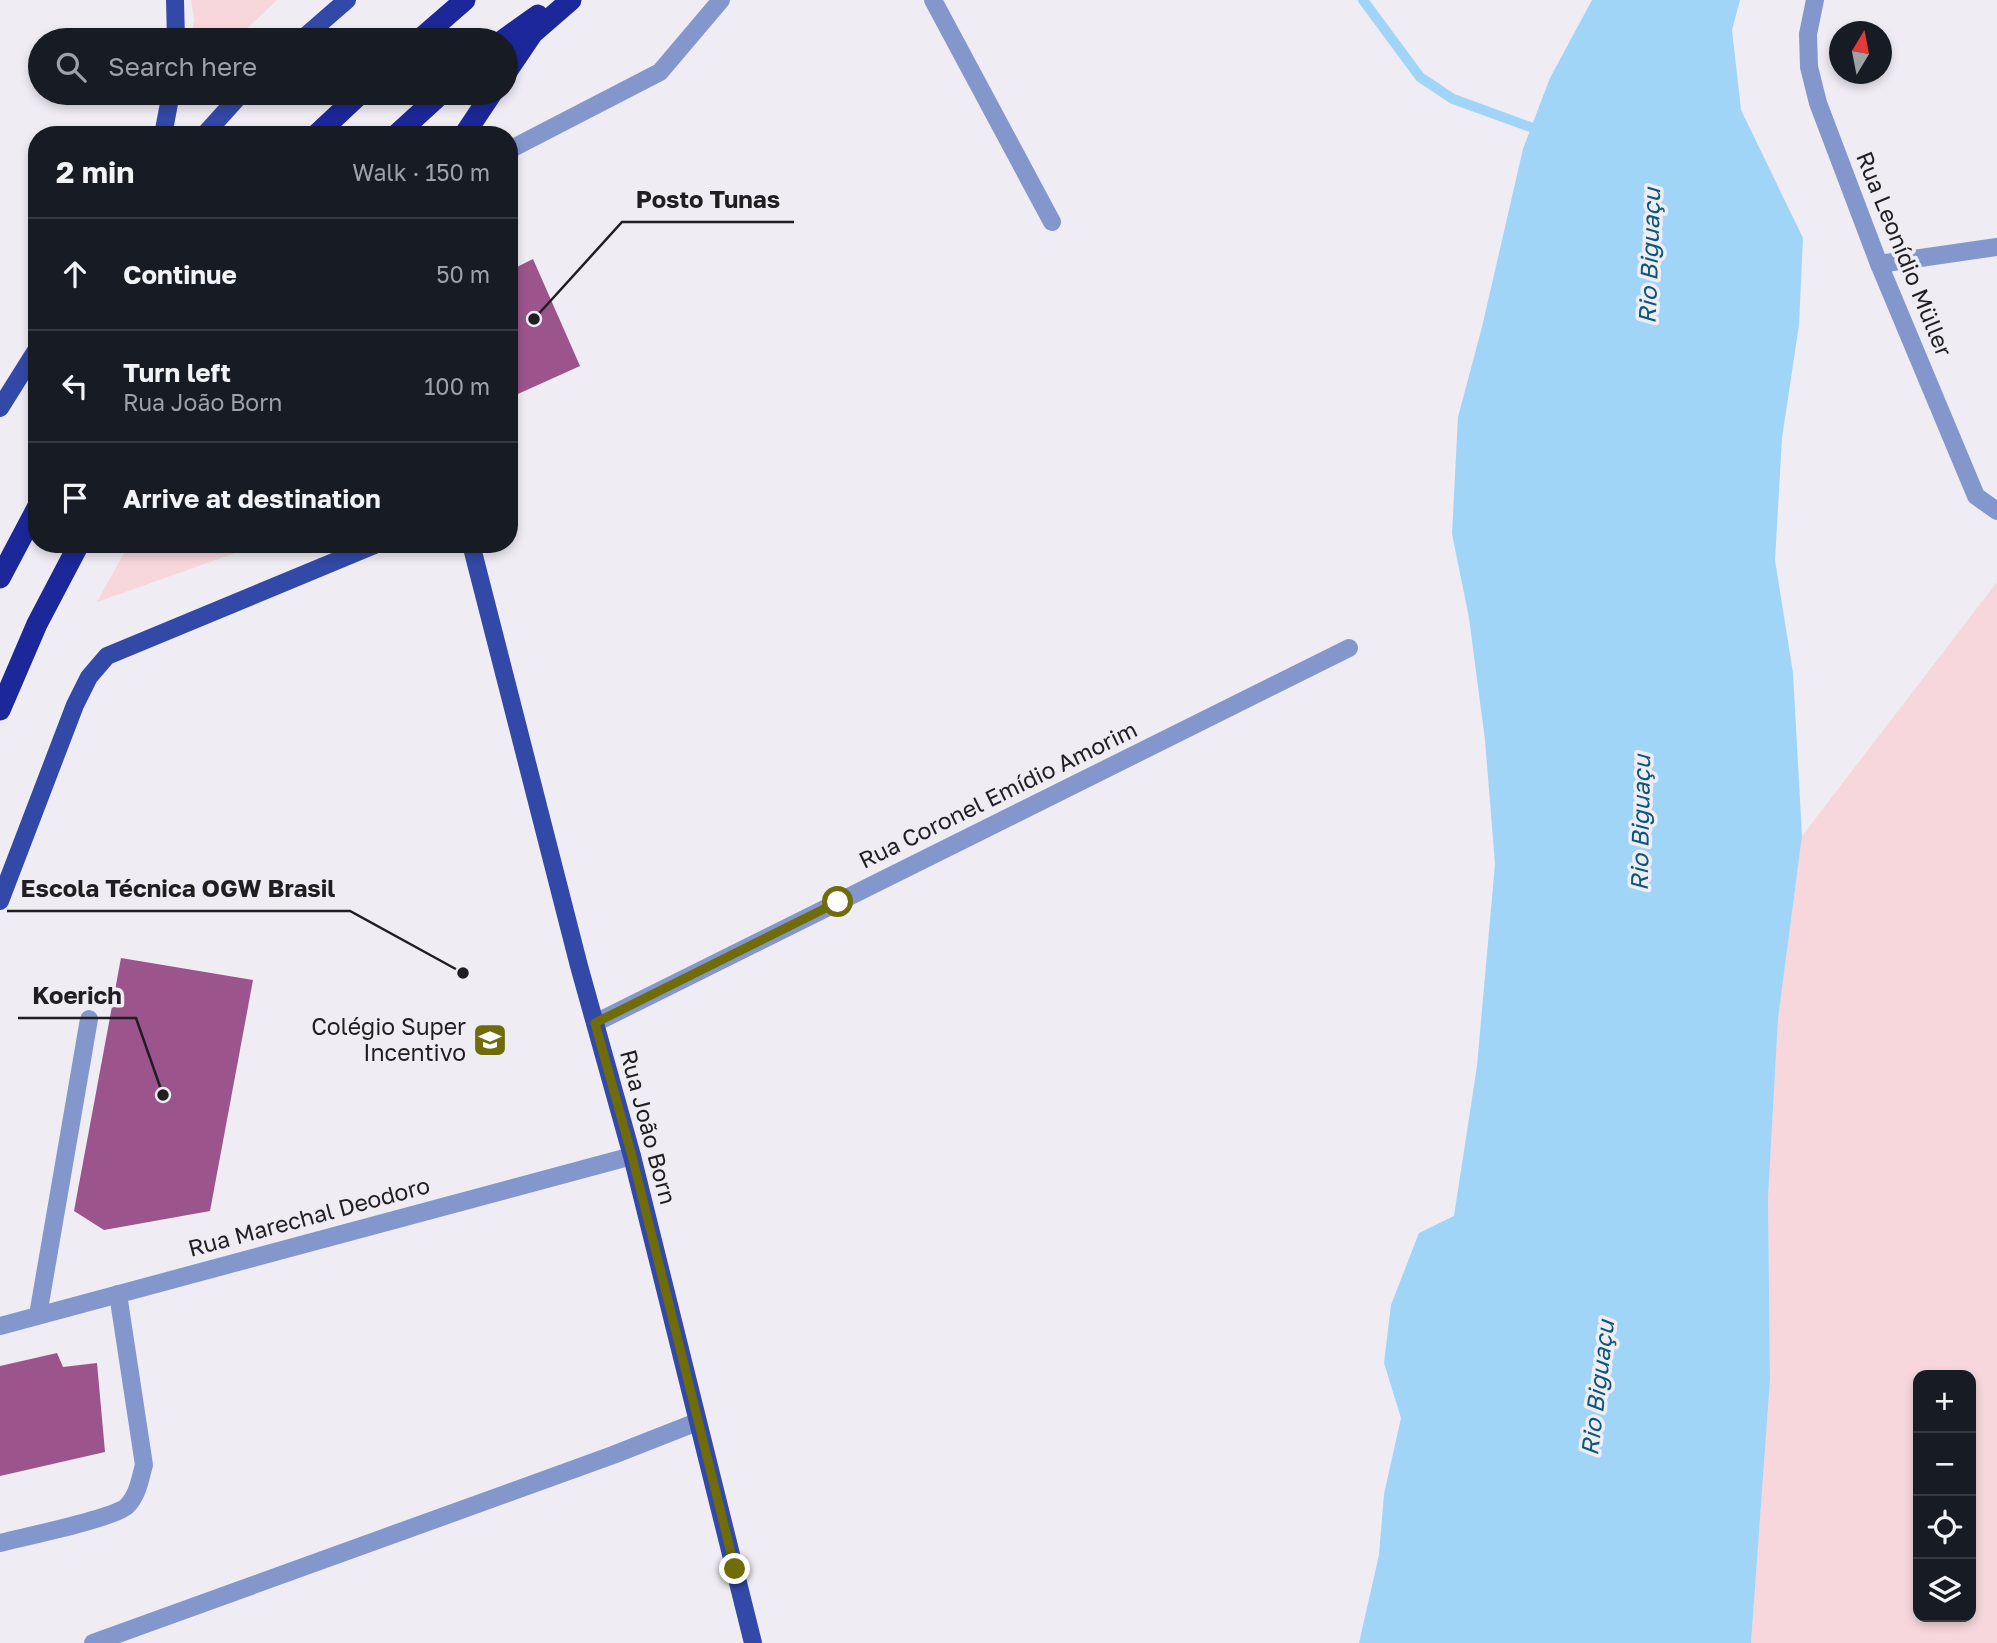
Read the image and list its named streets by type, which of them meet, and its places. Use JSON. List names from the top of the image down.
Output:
{
  "streets": {
    "main road": ["Rua João Born"],
    "street": ["Rua Leonídio Müller", "Rua Coronel Emídio Amorim", "Rua Marechal Deodoro"]
  },
  "crossings": [
    ["Rua Coronel Emídio Amorim", "Rua João Born"],
    ["Rua João Born", "Rua Marechal Deodoro"]
  ],
  "water": ["Rio Biguaçu"],
  "places": {
    "other": ["Posto Tunas", "Escola Técnica OGW Brasil", "Koerich"],
    "school or university": ["Colégio Super Incentivo"]
  },
  "north": "top",
  "page": {
    "search": "Search here",
    "heading": ["2 min", "Walk · 150 m"],
    "list": [
      ["Continue", "50 m"],
      ["Turn left", "Rua João Born", "100 m"],
      "Arrive at destination"
    ],
    "map_buttons": ["+", "−"]
  }
}
